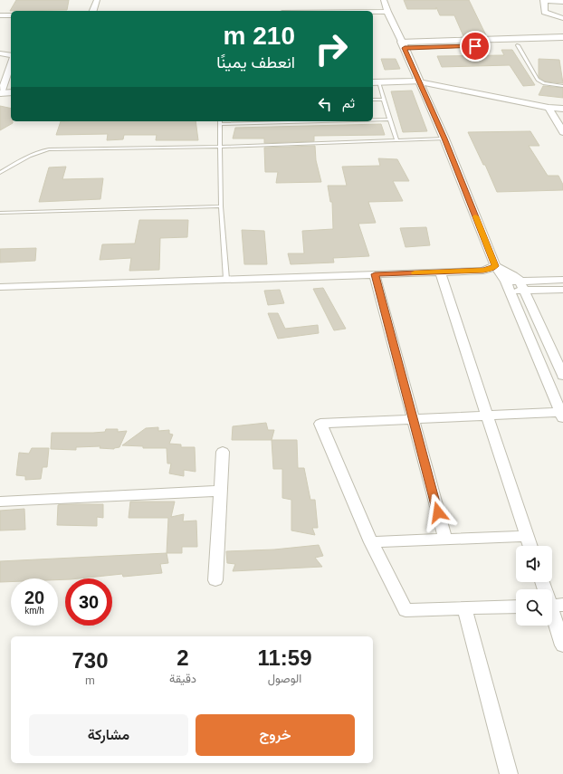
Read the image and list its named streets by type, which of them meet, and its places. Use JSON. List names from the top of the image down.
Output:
{
  "page": {
    "turn": ["210 m", "انعطف يمينًا"],
    "then": "ثم",
    "speed": "20 km/h",
    "limit": "30",
    "eta": [
      "11:59",
      "الوصول",
      "2",
      "دقيقة",
      "730",
      "m"
    ],
    "buttons": ["خروج", "مشاركة"]
  }
}
